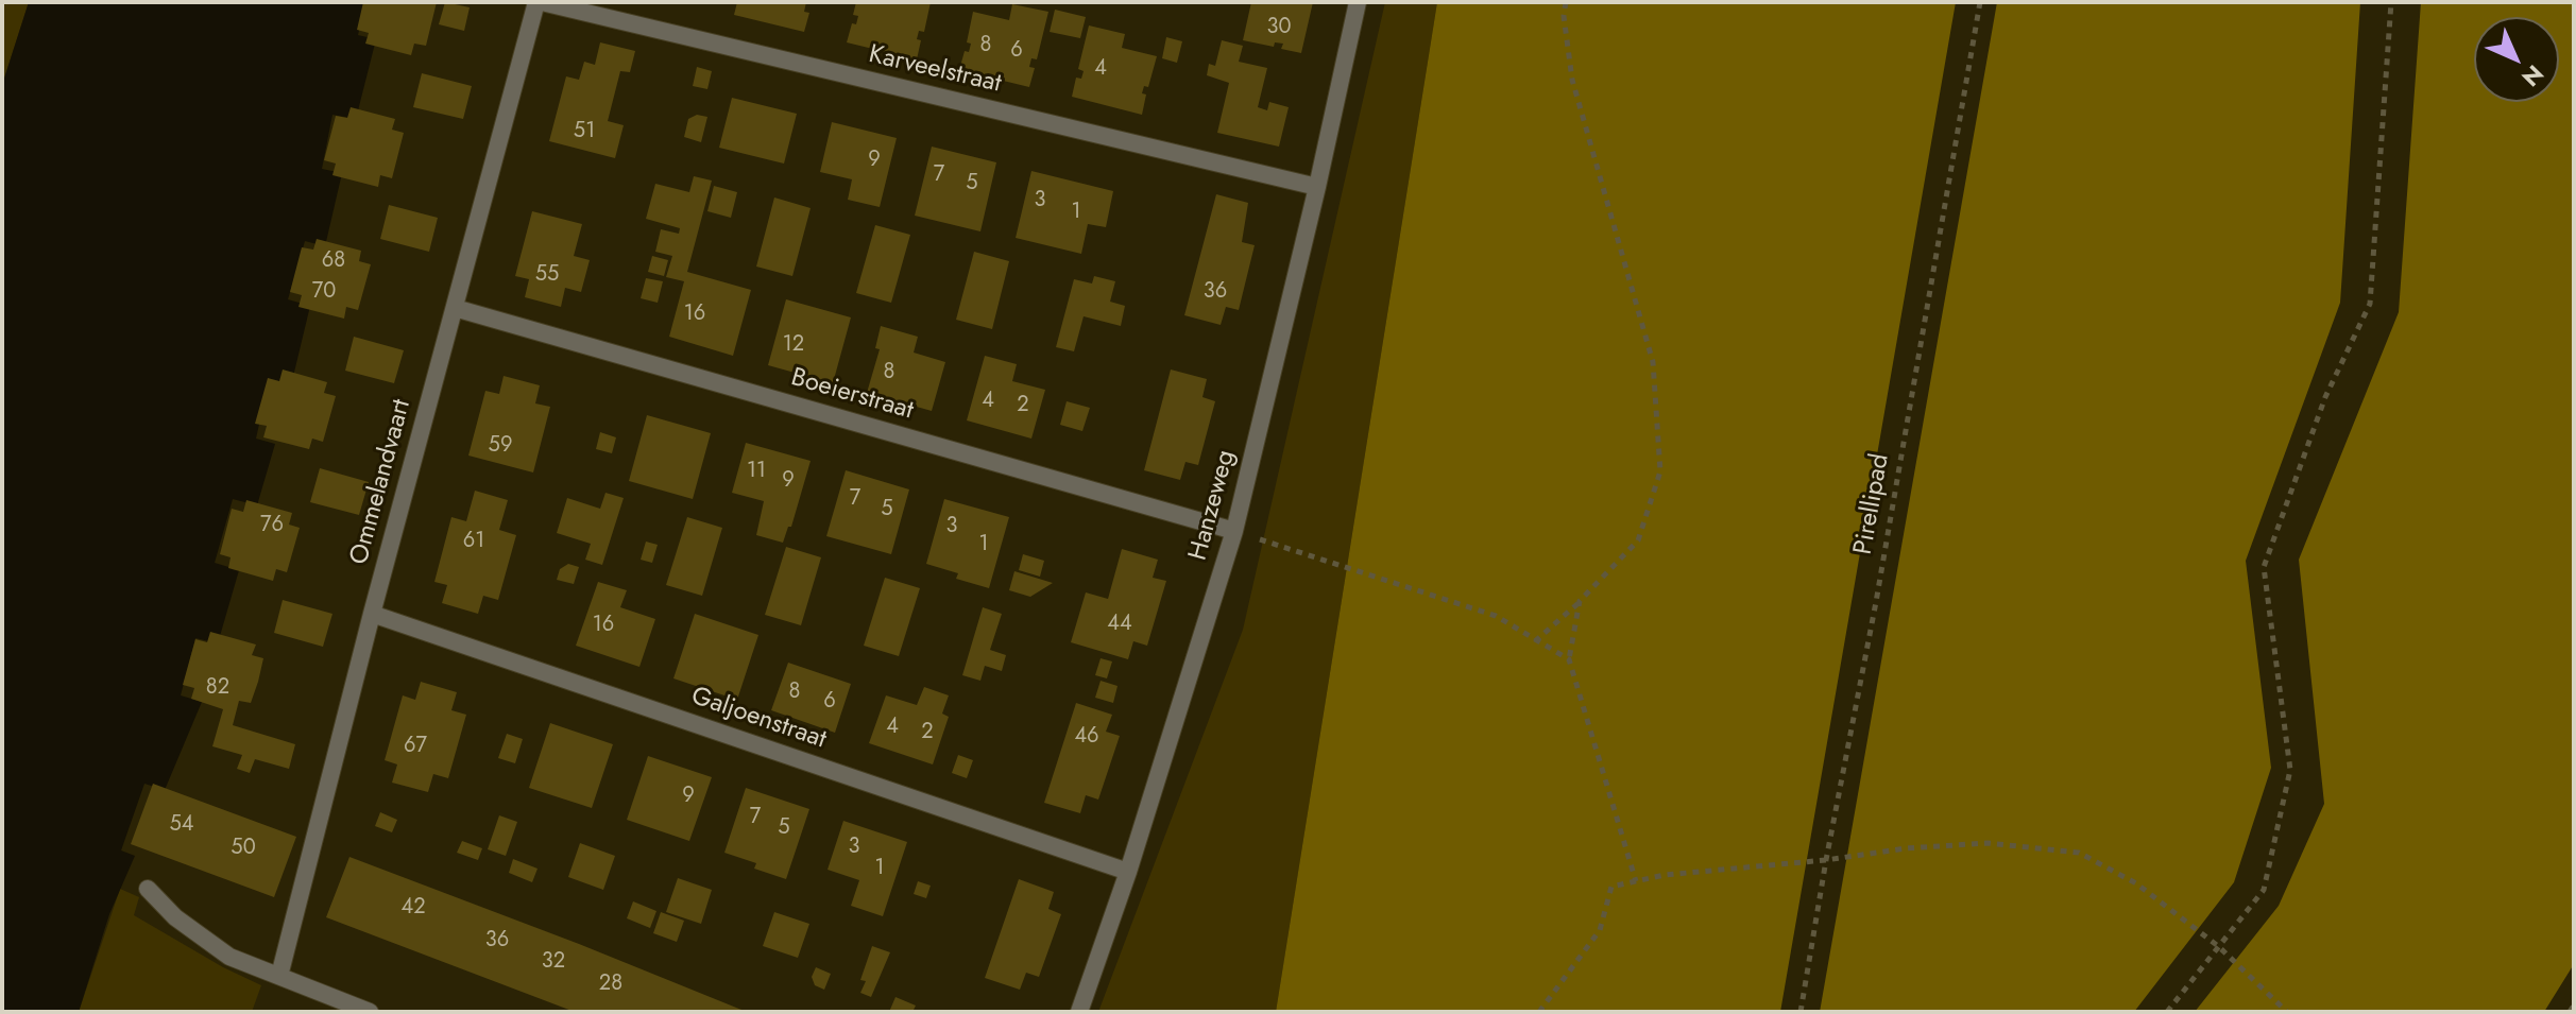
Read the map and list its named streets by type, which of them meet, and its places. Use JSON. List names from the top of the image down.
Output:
{
  "streets": {
    "street": [
      "Karveelstraat",
      "Boeierstraat",
      "Ommelandvaart",
      "Hanzeweg",
      "Galjoenstraat"
    ],
    "path": ["Pirellipad"]
  },
  "crossings": [
    ["Karveelstraat", "Ommelandvaart"],
    ["Karveelstraat", "Hanzeweg"],
    ["Boeierstraat", "Ommelandvaart"],
    ["Boeierstraat", "Hanzeweg"],
    ["Ommelandvaart", "Galjoenstraat"],
    ["Hanzeweg", "Galjoenstraat"]
  ],
  "house_numbers": [
    "30",
    "8",
    "6",
    "4",
    "51",
    "9",
    "7",
    "5",
    "3",
    "1",
    "68",
    "55",
    "70",
    "36",
    "16",
    "12",
    "8",
    "4",
    "2",
    "59",
    "11",
    "9",
    "7",
    "5",
    "76",
    "3",
    "61",
    "1",
    "44",
    "16",
    "82",
    "8",
    "6",
    "4",
    "2",
    "46",
    "67",
    "9",
    "7",
    "54",
    "5",
    "3",
    "50",
    "1",
    "42",
    "36",
    "32",
    "28"
  ],
  "north": "bottom right"
}
